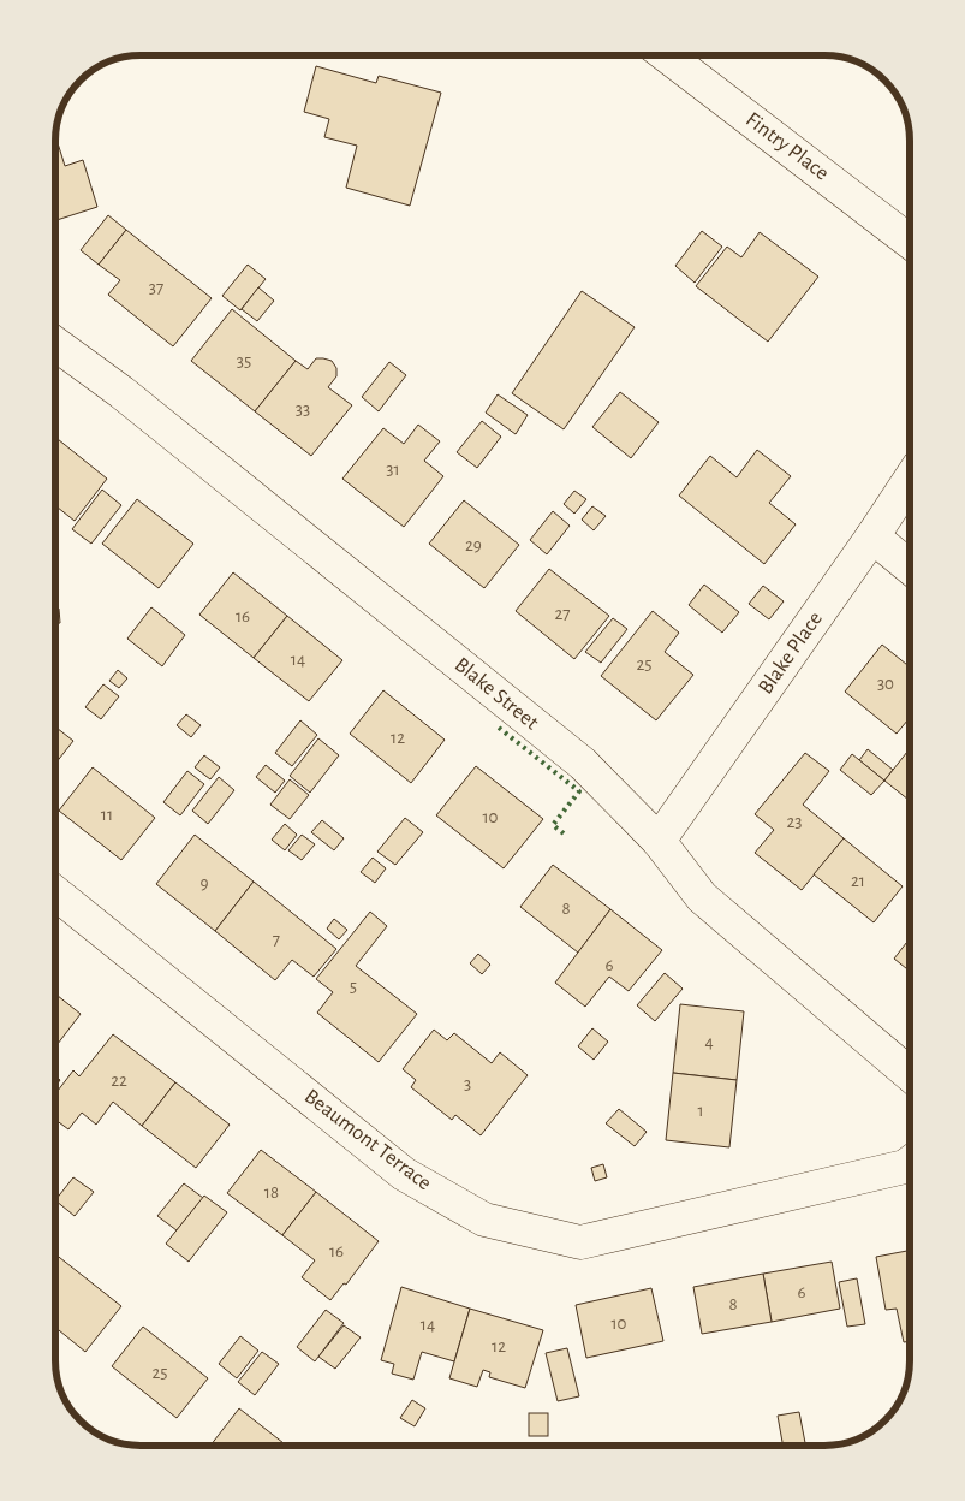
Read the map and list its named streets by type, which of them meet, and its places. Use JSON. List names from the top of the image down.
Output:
{
  "streets": {
    "street": [
      "Fintry Place",
      "Blake Place",
      "Blake Street",
      "Beaumont Terrace"
    ]
  },
  "crossings": [
    ["Blake Place", "Blake Street"]
  ],
  "house_numbers": [
    "37",
    "35",
    "33",
    "31",
    "29",
    "27",
    "16",
    "14",
    "25",
    "30",
    "12",
    "11",
    "10",
    "23",
    "21",
    "9",
    "8",
    "7",
    "6",
    "5",
    "4",
    "22",
    "3",
    "1",
    "18",
    "16",
    "6",
    "8",
    "10",
    "14",
    "12",
    "25"
  ]
}
